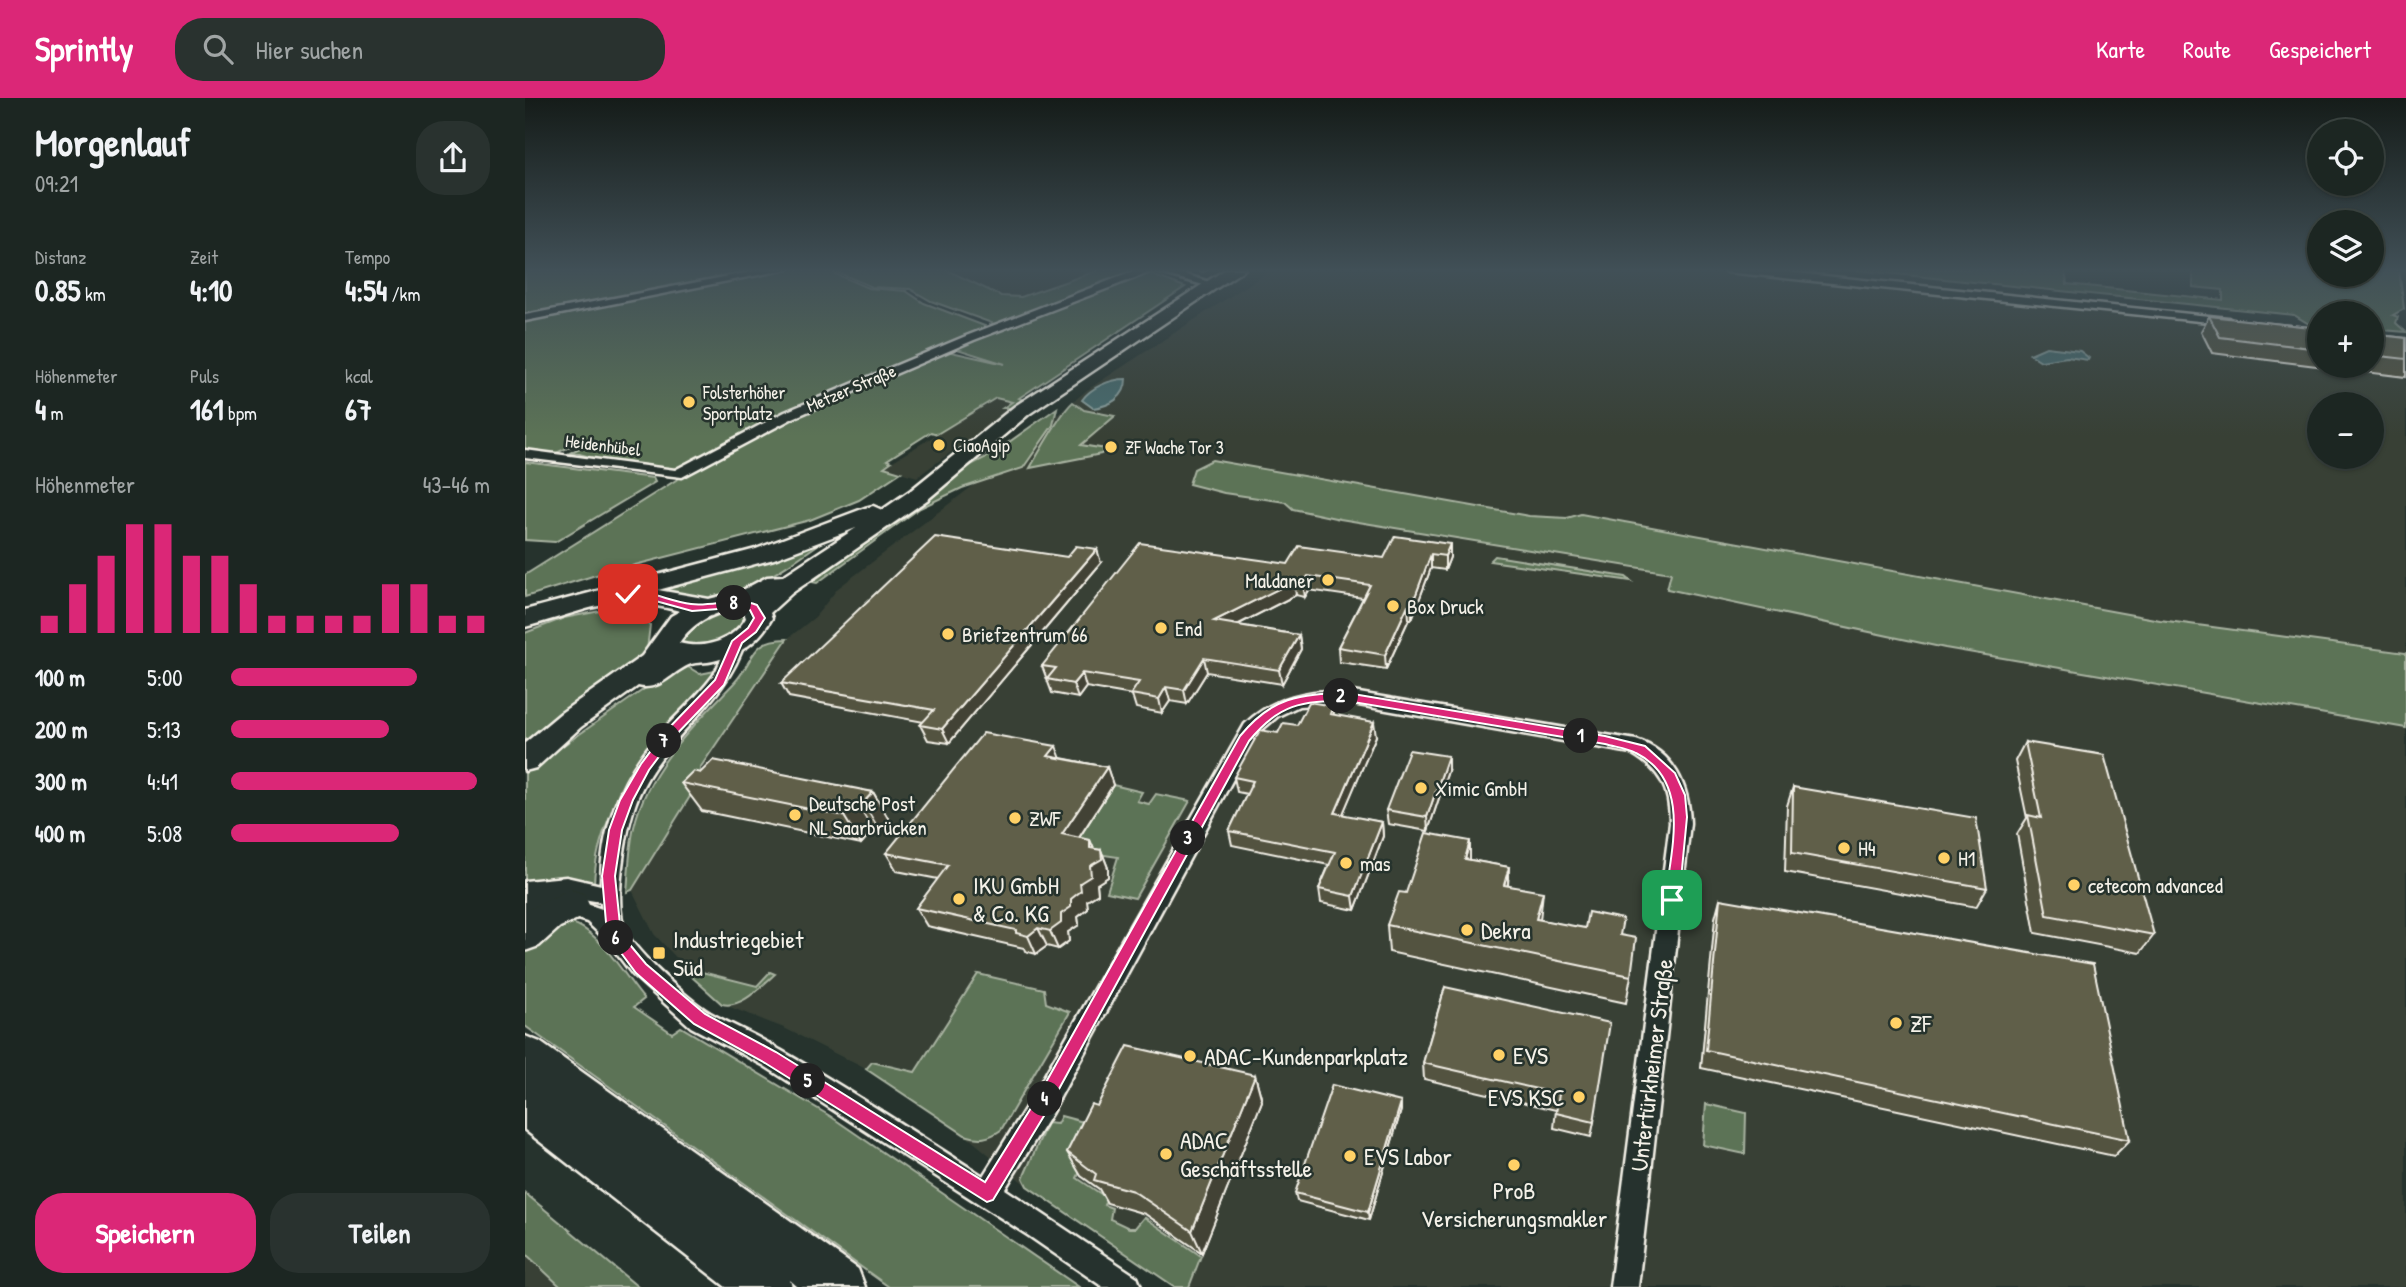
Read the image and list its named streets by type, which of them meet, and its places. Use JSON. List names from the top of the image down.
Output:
{
  "streets": {
    "street": ["Metzer Straße", "Heidenhübel", "Untertürkheimer Straße"]
  },
  "crossings": [
    ["Metzer Straße", "Heidenhübel"]
  ],
  "places": {
    "other": [
      "Folsterhöher Sportplatz",
      "CiaoAgip",
      "ZF Wache Tor 3",
      "Maldaner",
      "Box Druck",
      "End",
      "Briefzentrum 66",
      "Ximic GmbH",
      "Deutsche Post NL Saarbrücken",
      "ZWF",
      "H4",
      "H1",
      "mas",
      "cetecom advanced",
      "IKU GmbH & Co. KG",
      "Dekra",
      "ZF",
      "EVS",
      "ADAC-Kundenparkplatz",
      "EVS KSC",
      "ADAC Geschäftsstelle",
      "EVS Labor",
      "ProB Versicherungsmakler"
    ],
    "transit": ["Industriegebiet Süd"]
  },
  "page": {
    "header": "Sprintly",
    "search": "Hier suchen",
    "nav": ["Karte", "Route", "Gespeichert"],
    "heading": ["Morgenlauf", "09:21"],
    "map_buttons": ["+", "−"],
    "stats": [
      ["Distanz", "0.85 km"],
      ["Zeit", "4:10"],
      ["Tempo", "4:54 /km"],
      ["Höhenmeter", "4 m"],
      ["Puls", "161 bpm"],
      ["kcal", "67"]
    ],
    "chart": ["Höhenmeter", "43–46 m"],
    "pins": [
      "8",
      "2",
      "1",
      "7",
      "3",
      "6",
      "5",
      "4"
    ],
    "list": [
      {
        "name": "100 m",
        "note": "5:00"
      },
      {
        "name": "200 m",
        "note": "5:13"
      },
      {
        "name": "300 m",
        "note": "4:41"
      },
      {
        "name": "400 m",
        "note": "5:08"
      }
    ],
    "buttons": ["Speichern", "Teilen"]
  }
}
